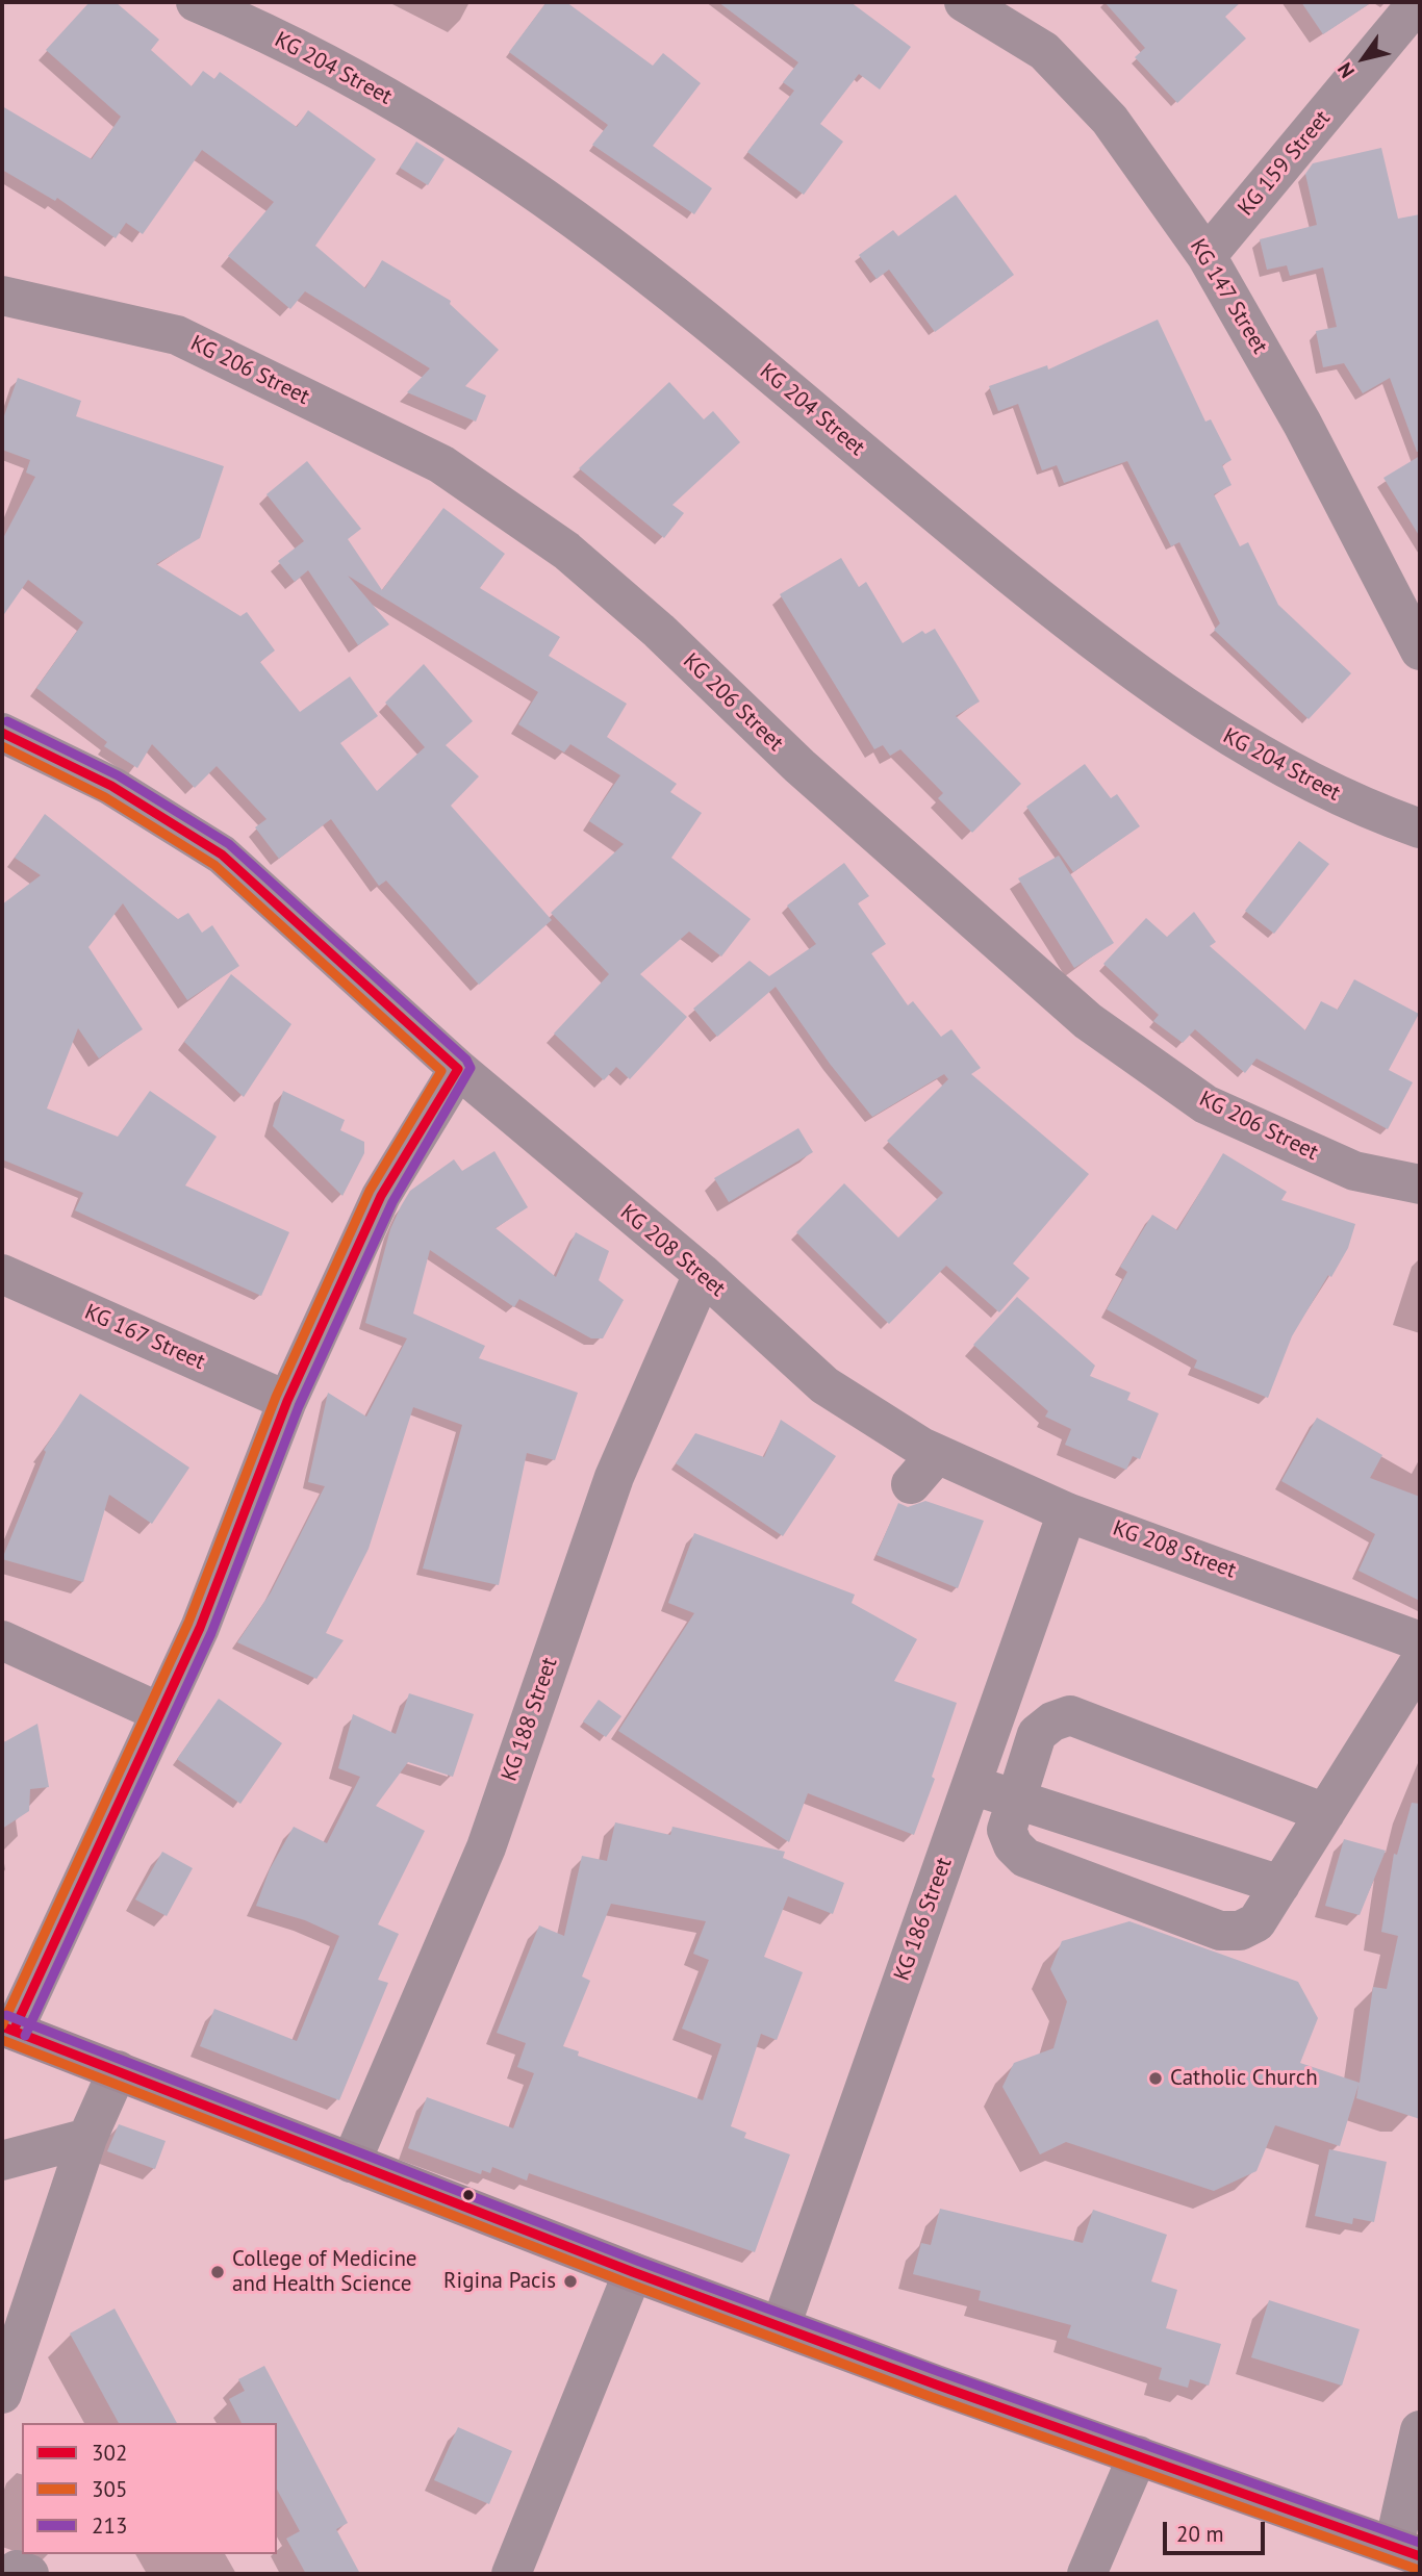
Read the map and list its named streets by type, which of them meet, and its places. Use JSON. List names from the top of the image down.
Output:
{
  "streets": {
    "street": [
      "KG 204 Street",
      "KG 159 Street",
      "KG 147 Street",
      "KG 206 Street",
      "KG 208 Street",
      "KG 167 Street",
      "KG 188 Street",
      "KG 186 Street"
    ]
  },
  "crossings": [
    ["KG 159 Street", "KG 147 Street"],
    ["KG 208 Street", "KG 188 Street"],
    ["KG 208 Street", "KG 186 Street"]
  ],
  "places": ["Catholic Church", "College of Medicine and Health Science", "Rigina Pacis"],
  "lines": ["transit line 213", "transit line 302", "transit line 305"],
  "legend": ["302", "305", "213"],
  "scale_bar": "20 m",
  "north": "bottom left"
}
